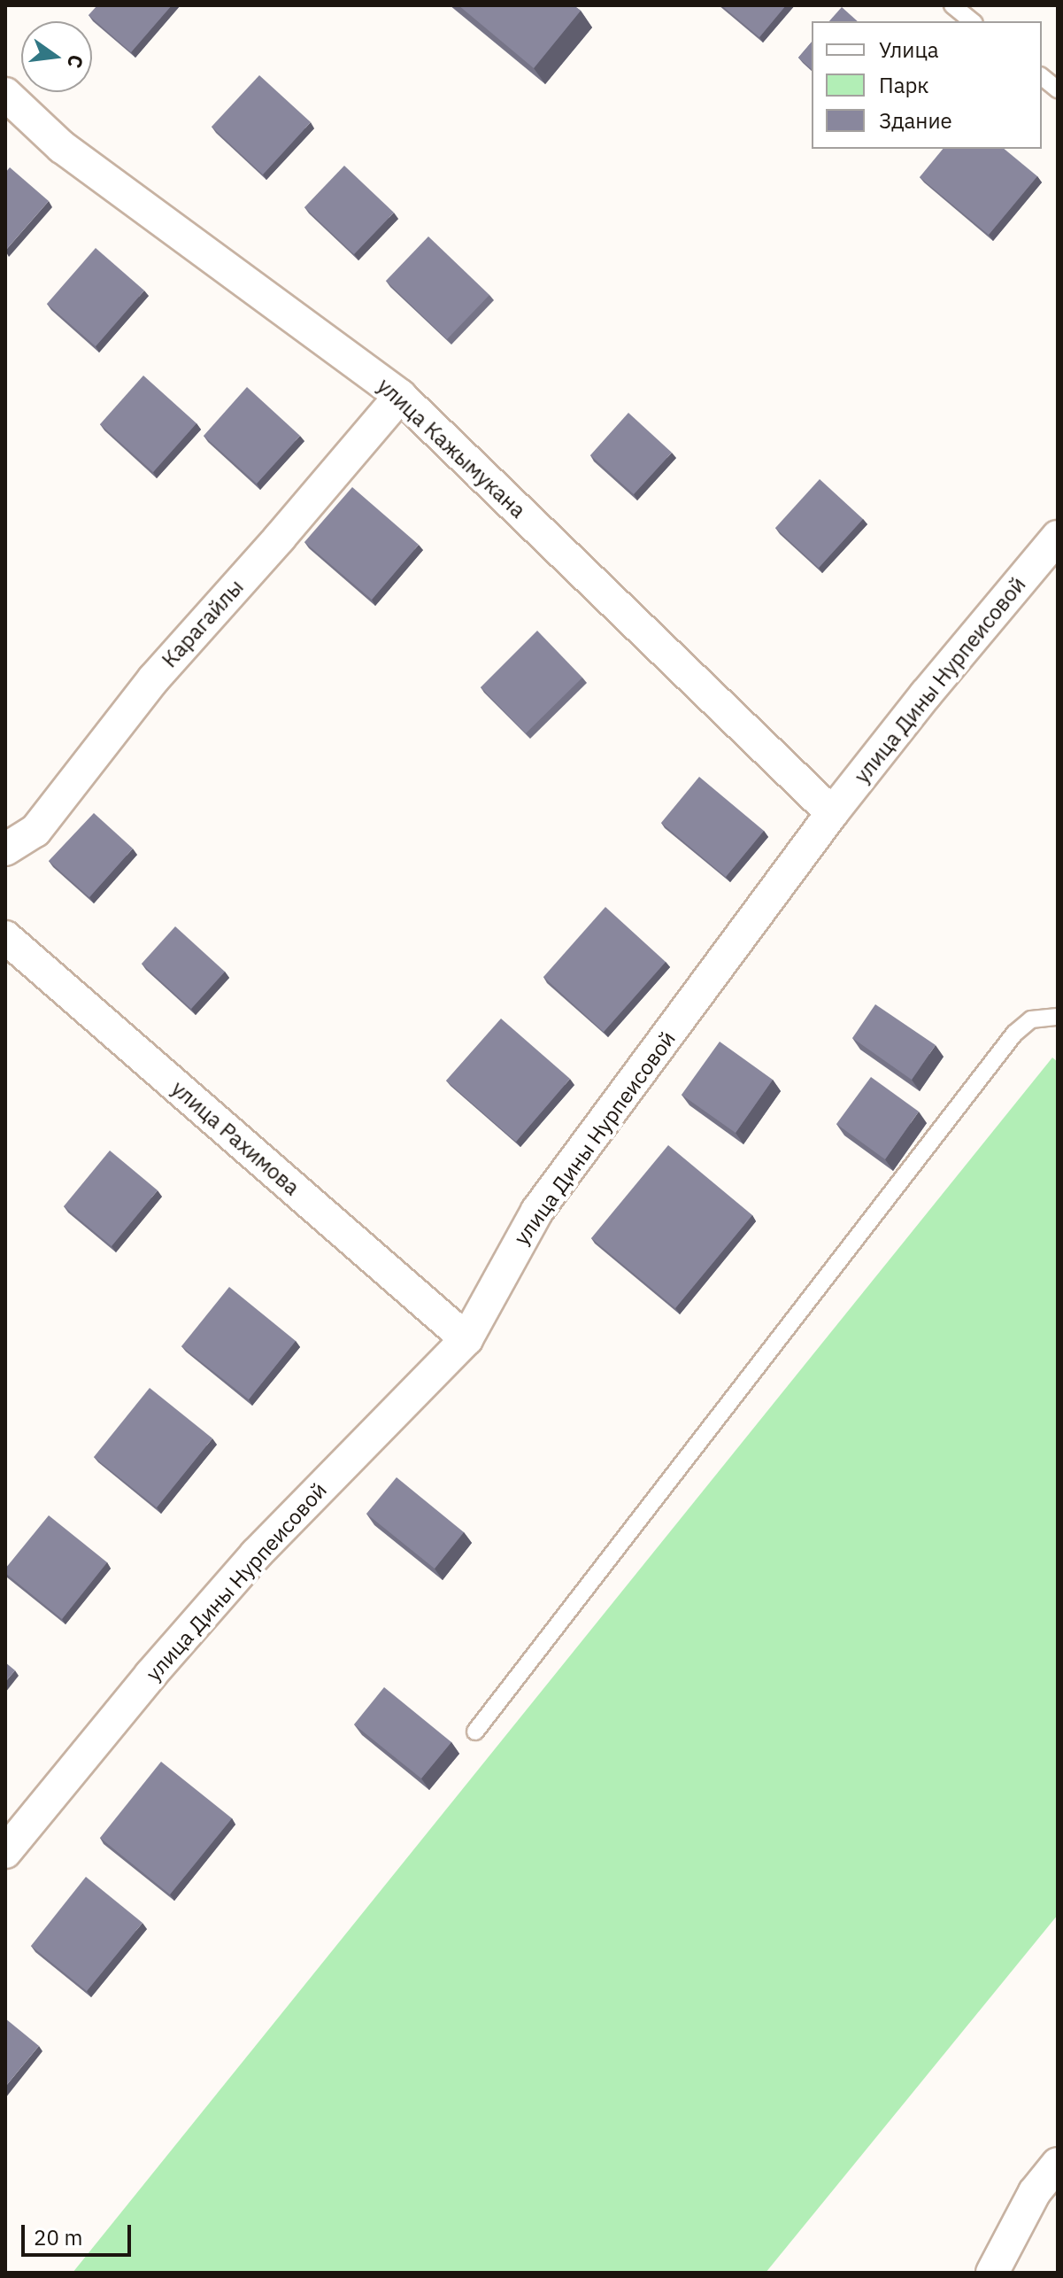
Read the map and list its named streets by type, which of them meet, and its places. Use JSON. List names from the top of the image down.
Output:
{
  "streets": {
    "street": [
      "улица Кажымукана",
      "Карагайлы",
      "улица Дины Нурпеисовой",
      "улица Рахимова"
    ]
  },
  "crossings": [
    ["улица Кажымукана", "Карагайлы"],
    ["улица Кажымукана", "улица Дины Нурпеисовой"],
    ["улица Дины Нурпеисовой", "улица Рахимова"]
  ],
  "legend": ["Улица", "Парк", "Здание"],
  "scale_bar": "20 m",
  "north": "right"
}
